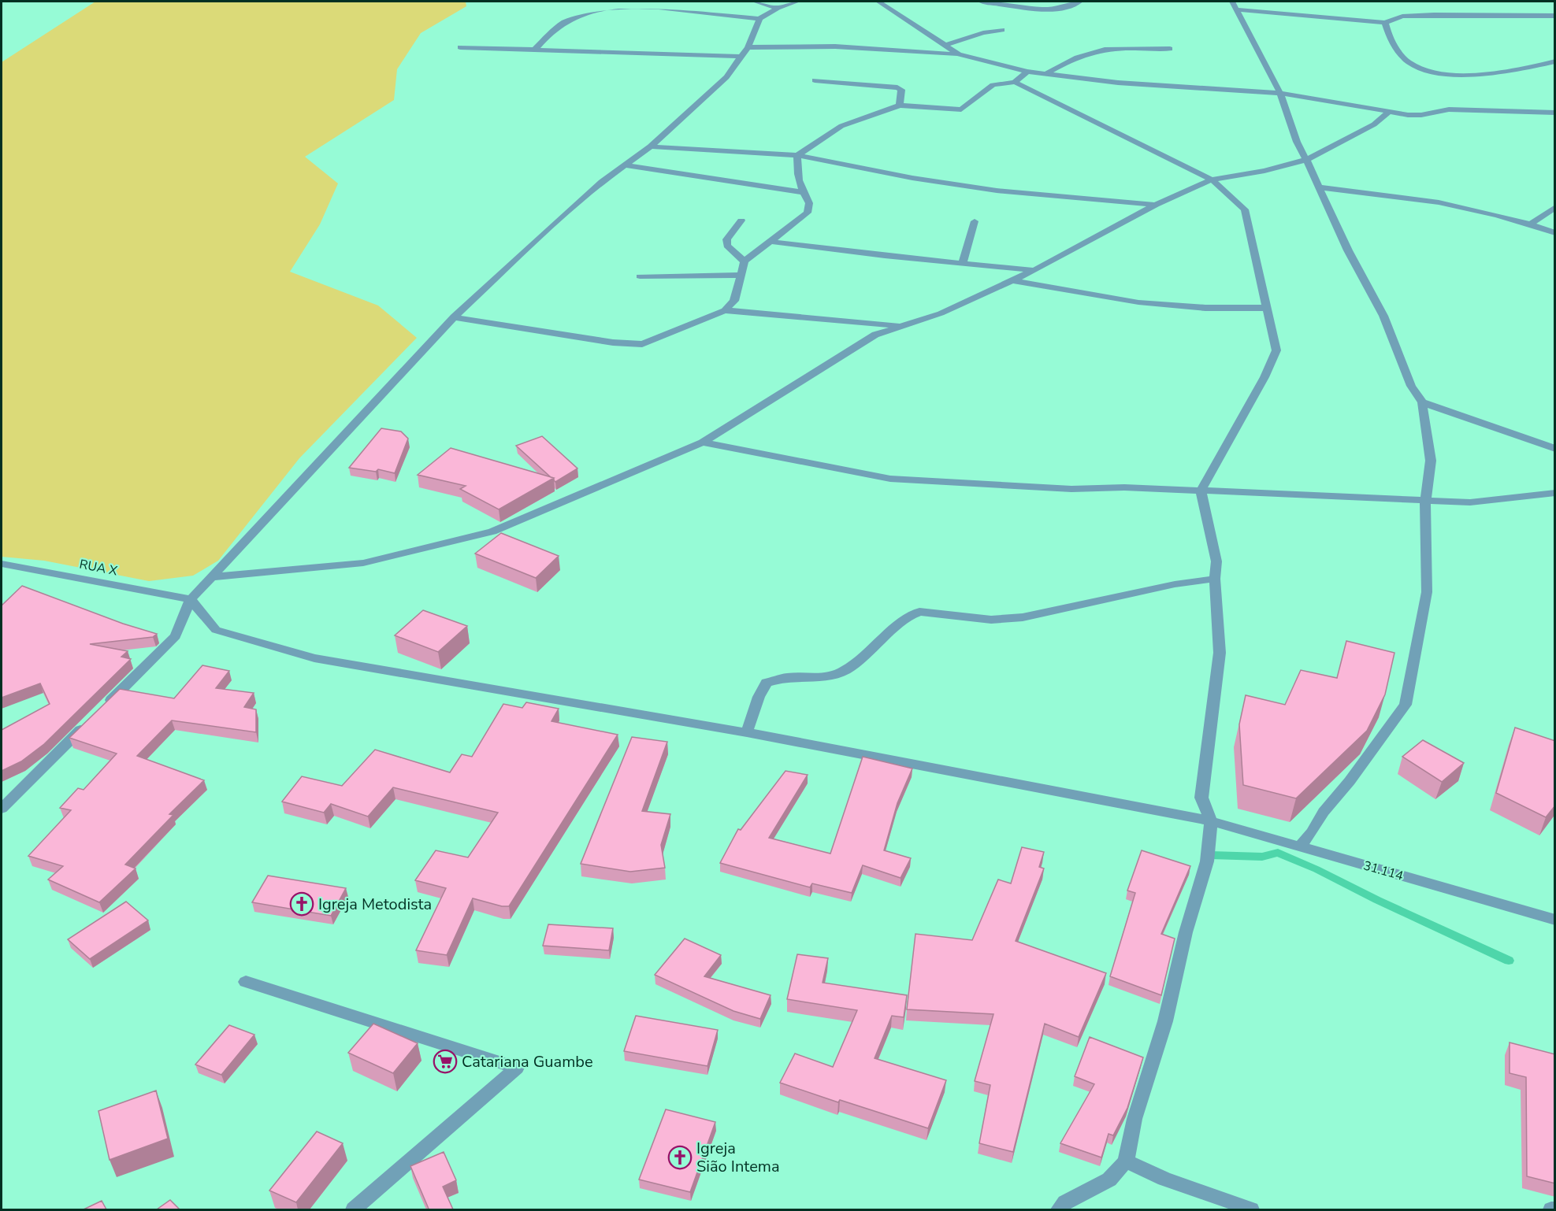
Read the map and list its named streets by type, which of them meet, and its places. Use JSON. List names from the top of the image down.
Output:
{
  "streets": {
    "street": ["RUA X", "31.114"]
  },
  "crossings": [
    ["RUA X", "31.114"]
  ],
  "places": {
    "church": ["Igreja Metodista", "Igreja Sião Intema"],
    "supermarket": ["Catariana Guambe"]
  }
}
